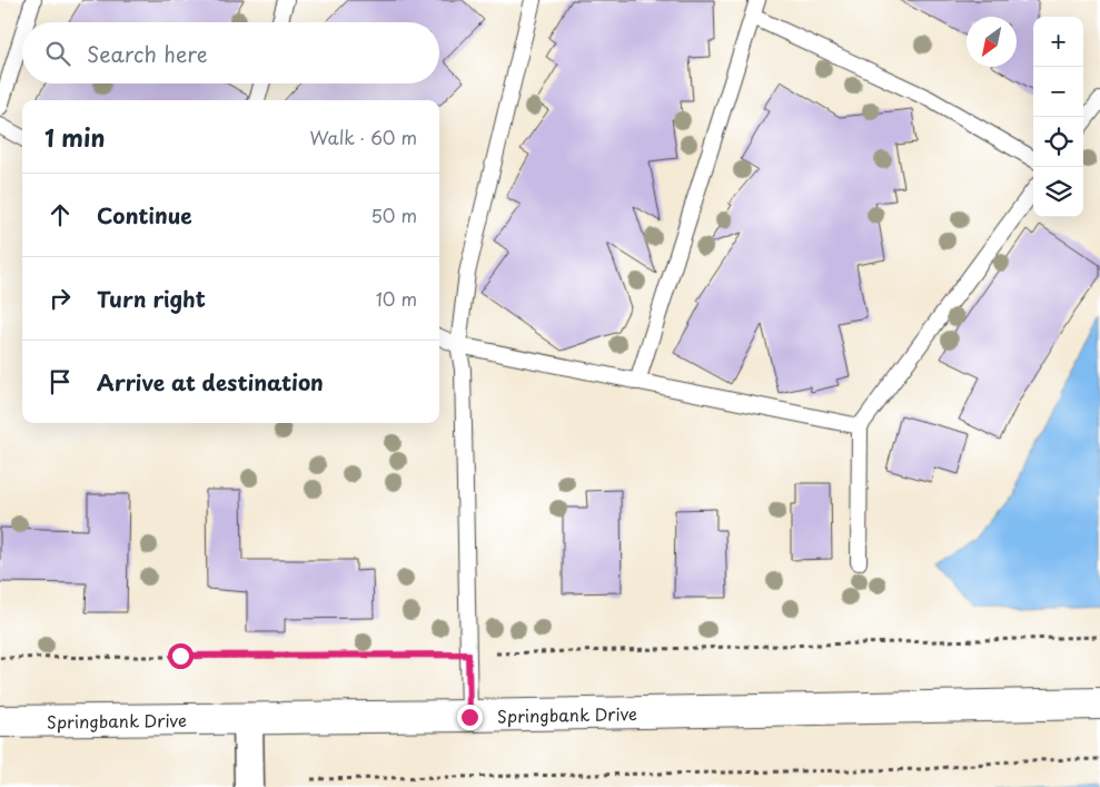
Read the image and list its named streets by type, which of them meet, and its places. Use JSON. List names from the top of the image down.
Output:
{
  "streets": {
    "main road": ["Springbank Drive"]
  },
  "north": "bottom left",
  "page": {
    "map_buttons": ["+", "−"],
    "search": "Search here",
    "heading": ["1 min", "Walk · 60 m"],
    "list": [
      ["Continue", "50 m"],
      ["Turn right", "10 m"],
      "Arrive at destination"
    ]
  }
}
